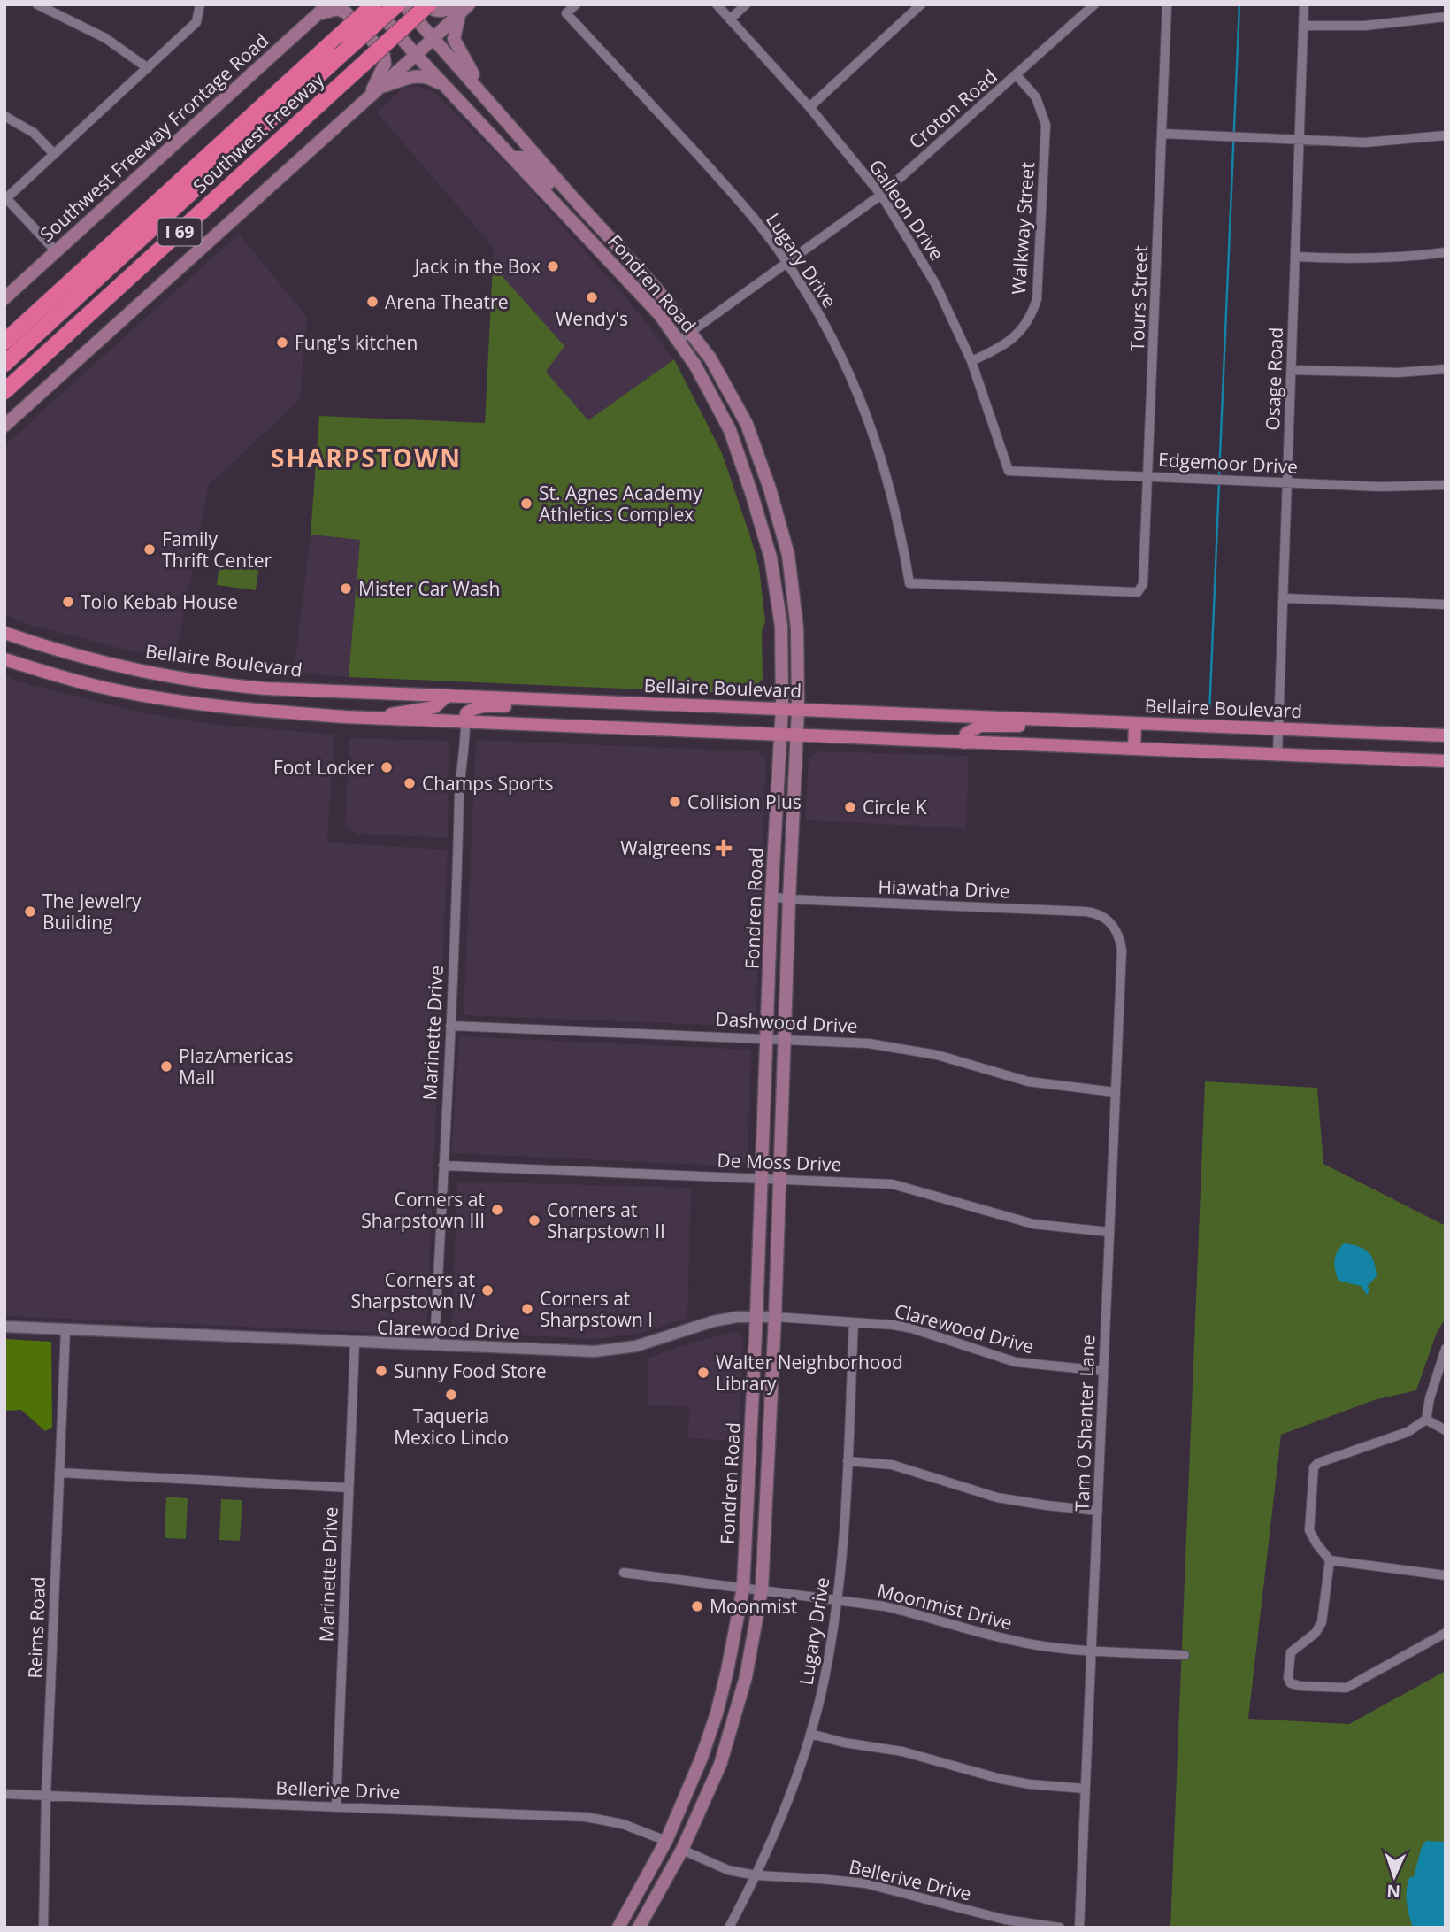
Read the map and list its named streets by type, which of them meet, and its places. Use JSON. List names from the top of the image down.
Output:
{
  "streets": {
    "highway": ["Southwest Freeway", "I 69"],
    "main road": ["Southwest Freeway Frontage Road", "Fondren Road", "Bellaire Boulevard"],
    "street": [
      "Croton Road",
      "Galleon Drive",
      "Walkway Street",
      "Lugary Drive",
      "Tours Street",
      "Osage Road",
      "Edgemoor Drive",
      "Hiawatha Drive",
      "Dashwood Drive",
      "Marinette Drive",
      "De Moss Drive",
      "Clarewood Drive",
      "Tam O Shanter Lane",
      "Moonmist Drive",
      "Reims Road",
      "Bellerive Drive"
    ]
  },
  "crossings": [
    ["Croton Road", "Galleon Drive"],
    ["Croton Road", "Walkway Street"],
    ["Croton Road", "Lugary Drive"],
    ["Croton Road", "Fondren Road"],
    ["Southwest Freeway", "Fondren Road"],
    ["Galleon Drive", "Walkway Street"],
    ["Galleon Drive", "Edgemoor Drive"],
    ["Lugary Drive", "Tours Street"],
    ["Lugary Drive", "Clarewood Drive"],
    ["Lugary Drive", "Moonmist Drive"],
    ["Lugary Drive", "Bellerive Drive"],
    ["Fondren Road", "Bellaire Boulevard"],
    ["Fondren Road", "Hiawatha Drive"],
    ["Fondren Road", "Dashwood Drive"],
    ["Fondren Road", "De Moss Drive"],
    ["Fondren Road", "Clarewood Drive"],
    ["Fondren Road", "Moonmist Drive"],
    ["Fondren Road", "Bellerive Drive"],
    ["Tours Street", "Edgemoor Drive"],
    ["Osage Road", "Edgemoor Drive"],
    ["Osage Road", "Bellaire Boulevard"],
    ["Hiawatha Drive", "Tam O Shanter Lane"],
    ["Dashwood Drive", "Marinette Drive"],
    ["Dashwood Drive", "Tam O Shanter Lane"],
    ["Marinette Drive", "De Moss Drive"],
    ["Marinette Drive", "Clarewood Drive"],
    ["Marinette Drive", "Bellerive Drive"],
    ["De Moss Drive", "Tam O Shanter Lane"],
    ["Clarewood Drive", "Tam O Shanter Lane"],
    ["Clarewood Drive", "Reims Road"],
    ["Tam O Shanter Lane", "Moonmist Drive"],
    ["Reims Road", "Bellerive Drive"]
  ],
  "districts": ["SHARPSTOWN"],
  "places": {
    "other": [
      "Jack in the Box",
      "Wendy's",
      "Arena Theatre",
      "Fung's kitchen",
      "St. Agnes Academy Athletics Complex",
      "Family Thrift Center",
      "Mister Car Wash",
      "Tolo Kebab House",
      "Foot Locker",
      "Champs Sports",
      "Collision Plus",
      "Circle K",
      "The Jewelry Building",
      "PlazAmericas Mall",
      "Corners at Sharpstown III",
      "Corners at Sharpstown II",
      "Corners at Sharpstown IV",
      "Corners at Sharpstown I",
      "Sunny Food Store",
      "Walter Neighborhood Library",
      "Taqueria Mexico Lindo",
      "Moonmist"
    ],
    "health": ["Walgreens"]
  },
  "north": "bottom"
}
